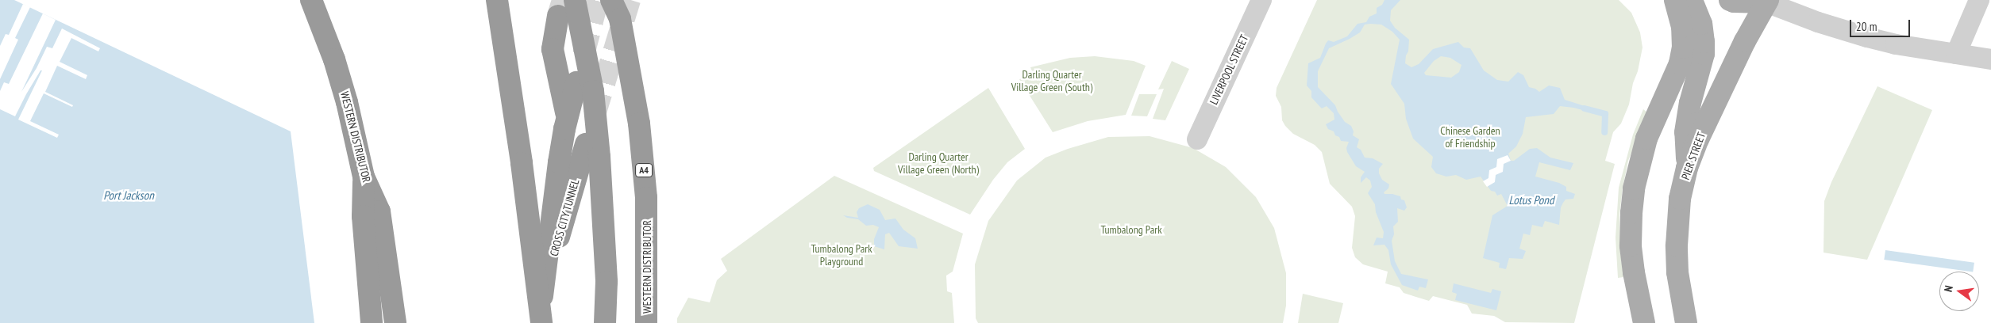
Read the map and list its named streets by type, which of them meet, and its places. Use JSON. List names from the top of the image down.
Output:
{
  "streets": {
    "highway": ["WESTERN DISTRIBUTOR", "A4", "CROSS CITY TUNNEL"],
    "main road": ["PIER STREET"],
    "street": ["LIVERPOOL STREET"]
  },
  "water": ["Port Jackson", "Lotus Pond"],
  "parks": [
    "Darling Quarter Village Green (South)",
    "Chinese Garden of Friendship",
    "Darling Quarter Village Green (North)",
    "Tumbalong Park",
    "Tumbalong Park Playground"
  ],
  "scale_bar": "20 m",
  "north": "left"
}
